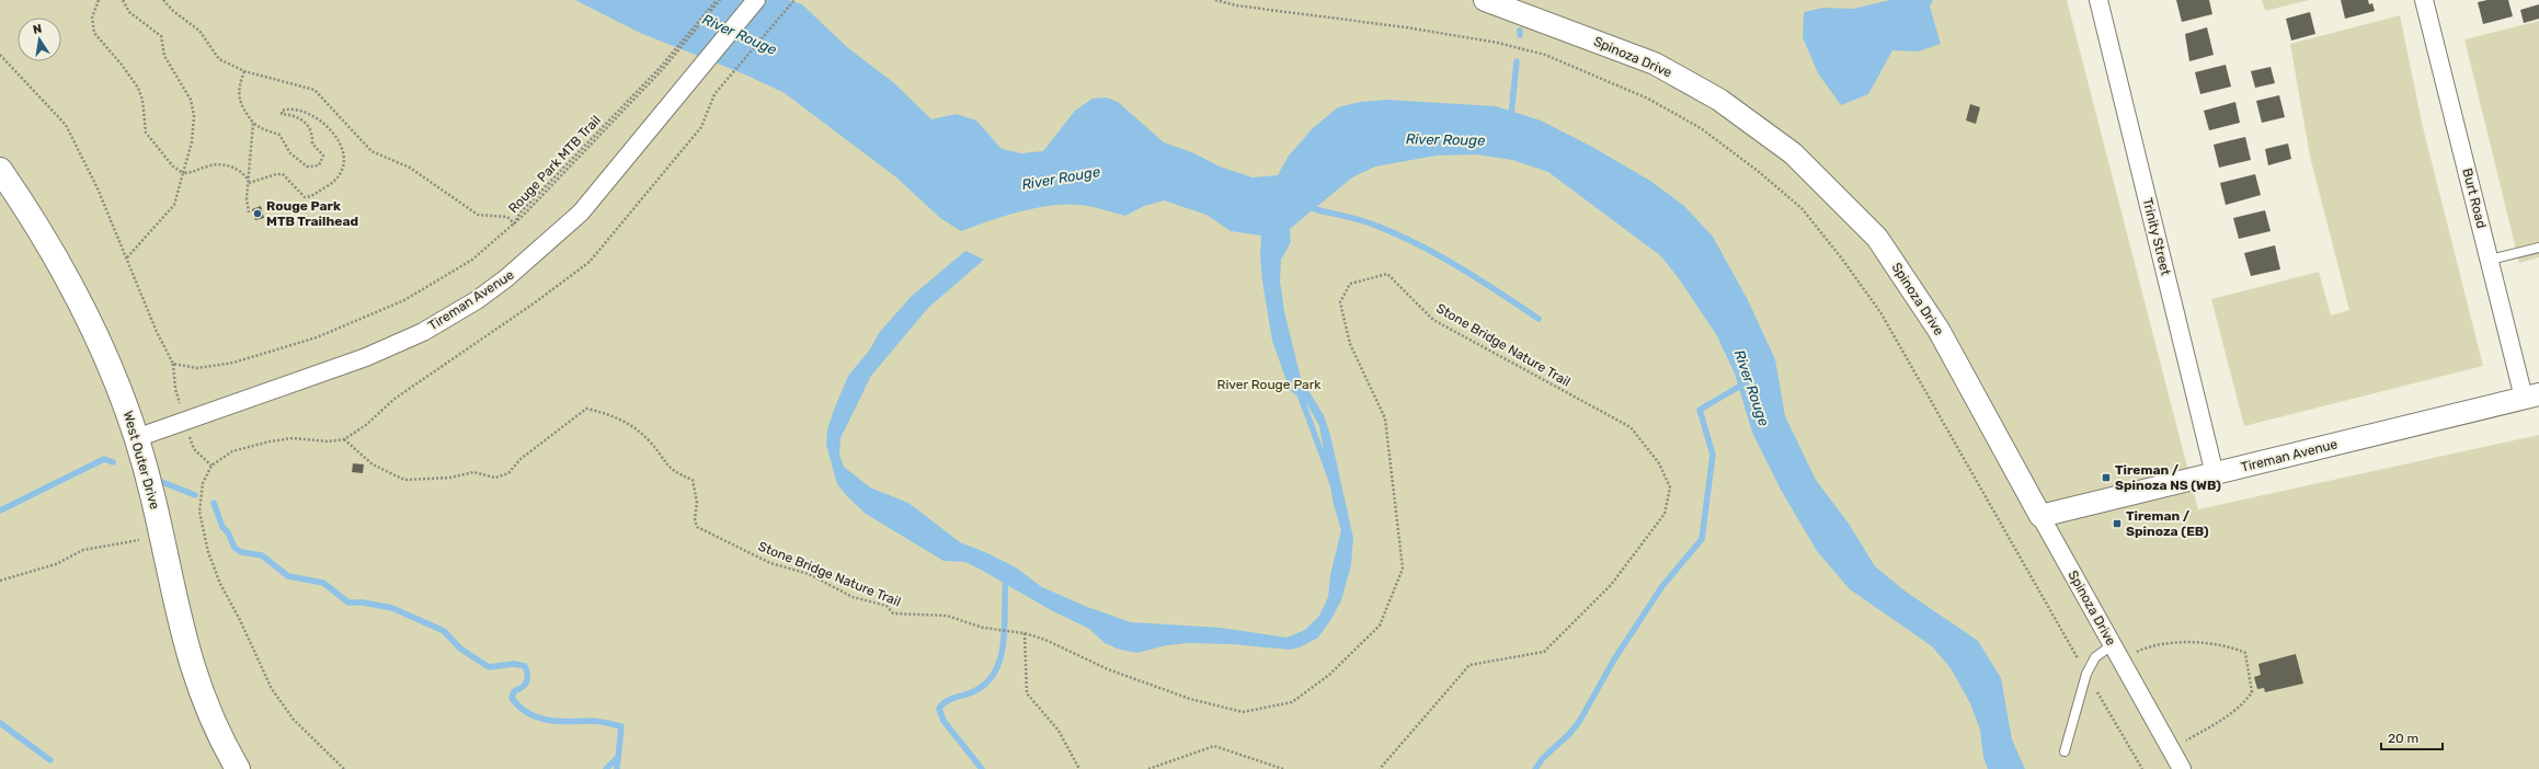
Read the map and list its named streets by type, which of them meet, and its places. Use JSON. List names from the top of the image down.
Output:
{
  "streets": {
    "main road": ["West Outer Drive"],
    "street": [
      "Spinoza Drive",
      "Burt Road",
      "Trinity Street",
      "Tireman Avenue"
    ],
    "path": ["Rouge Park MTB Trail", "Stone Bridge Nature Trail"]
  },
  "crossings": [
    ["Spinoza Drive", "Tireman Avenue"],
    ["Burt Road", "Tireman Avenue"],
    ["Trinity Street", "Tireman Avenue"],
    ["Tireman Avenue", "West Outer Drive"]
  ],
  "water": ["River Rouge"],
  "parks": ["River Rouge Park"],
  "places": {
    "other": ["Rouge Park MTB Trailhead"],
    "transit": ["Tireman / Spinoza NS (WB)", "Tireman / Spinoza (EB)"]
  },
  "scale_bar": "20 m",
  "north": "top"
}
